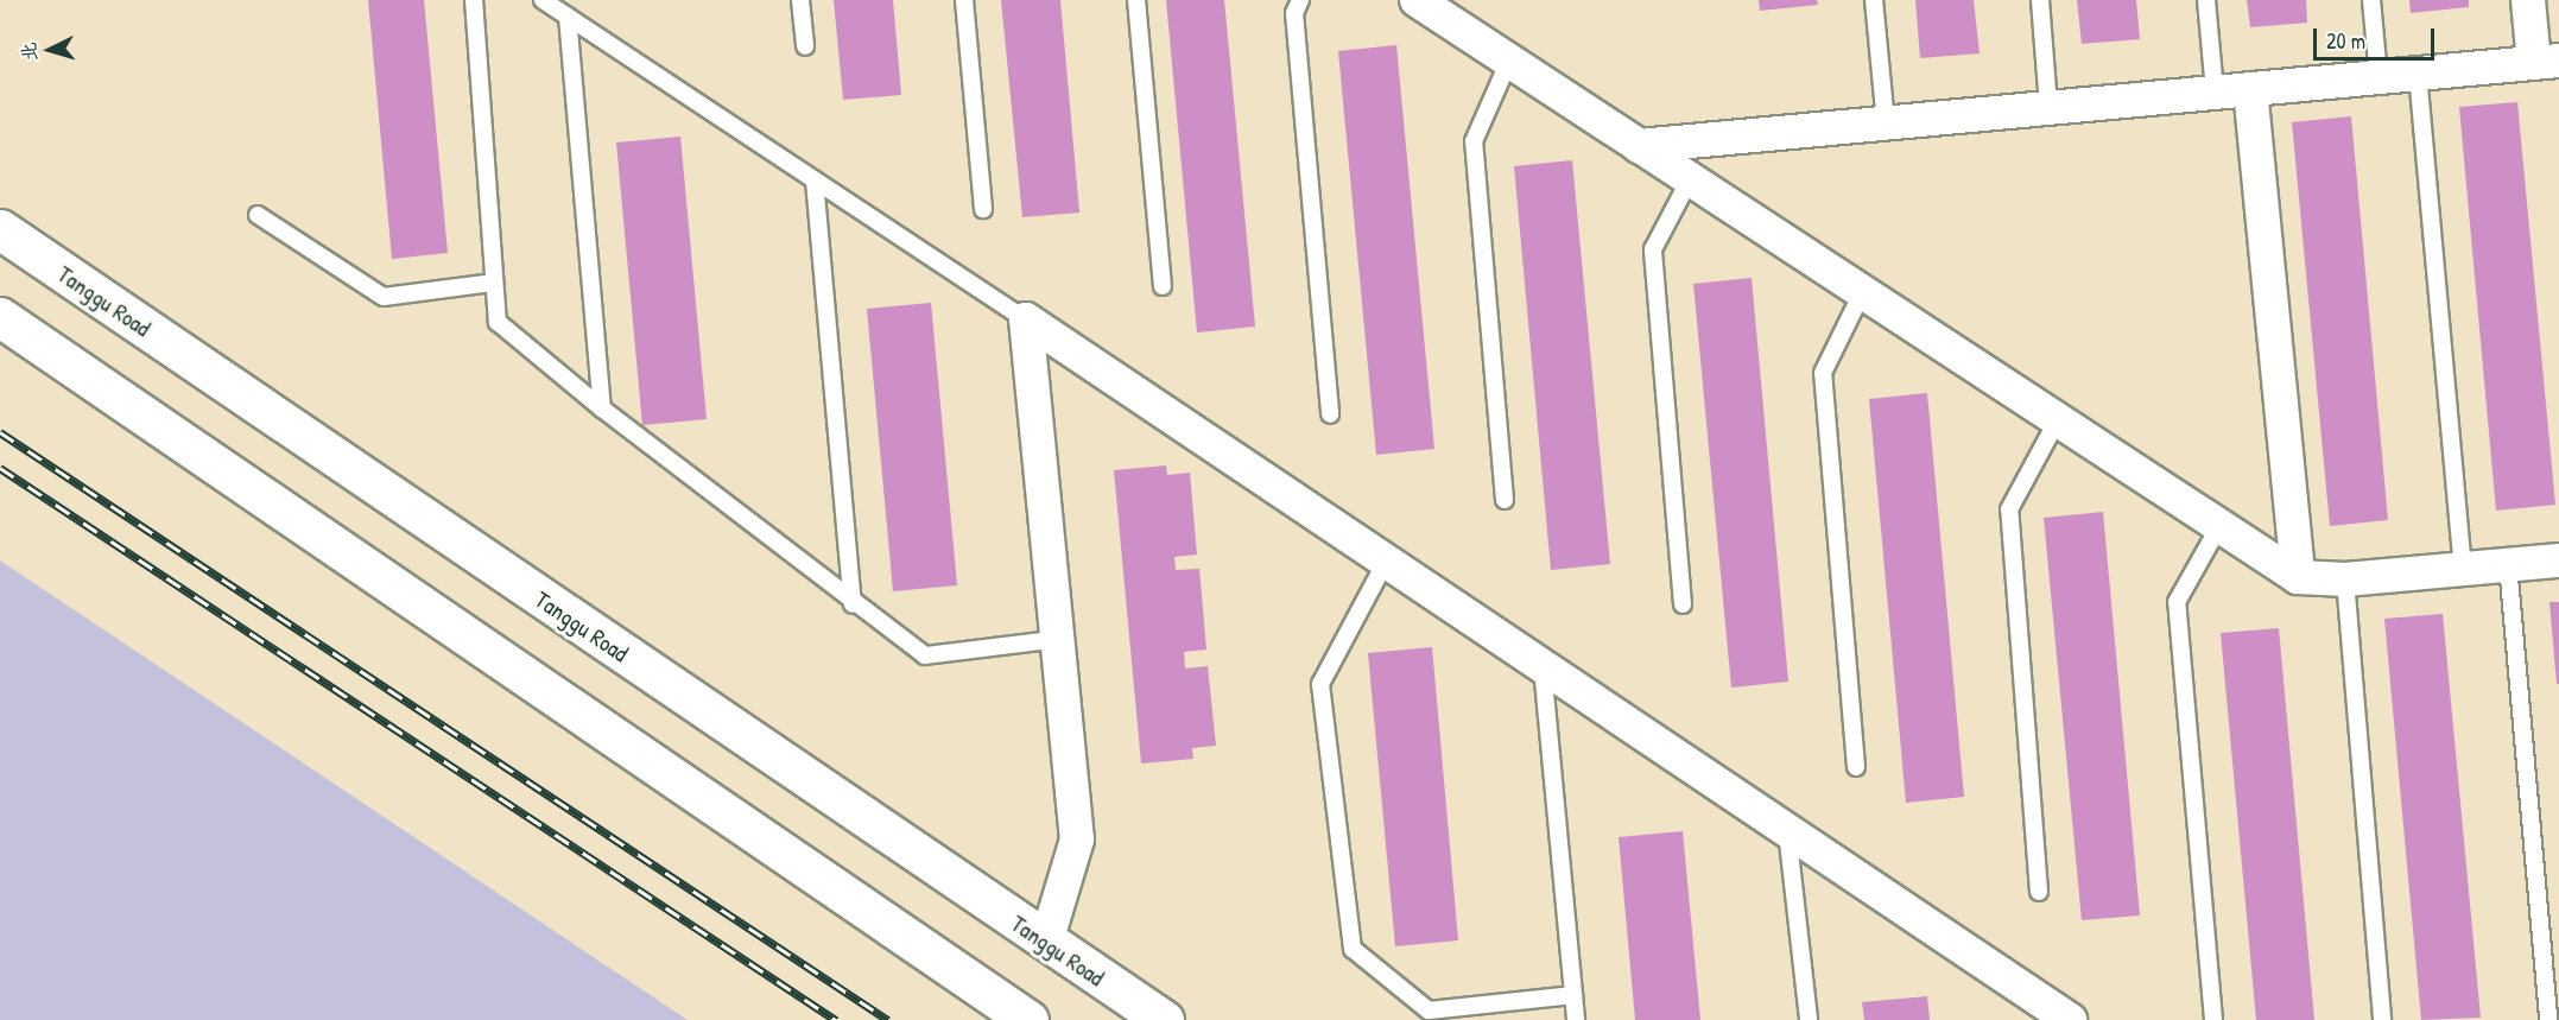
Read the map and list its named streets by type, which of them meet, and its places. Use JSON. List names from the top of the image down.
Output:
{
  "streets": {
    "main road": ["Tanggu Road"]
  },
  "scale_bar": "20 m",
  "north": "left"
}
